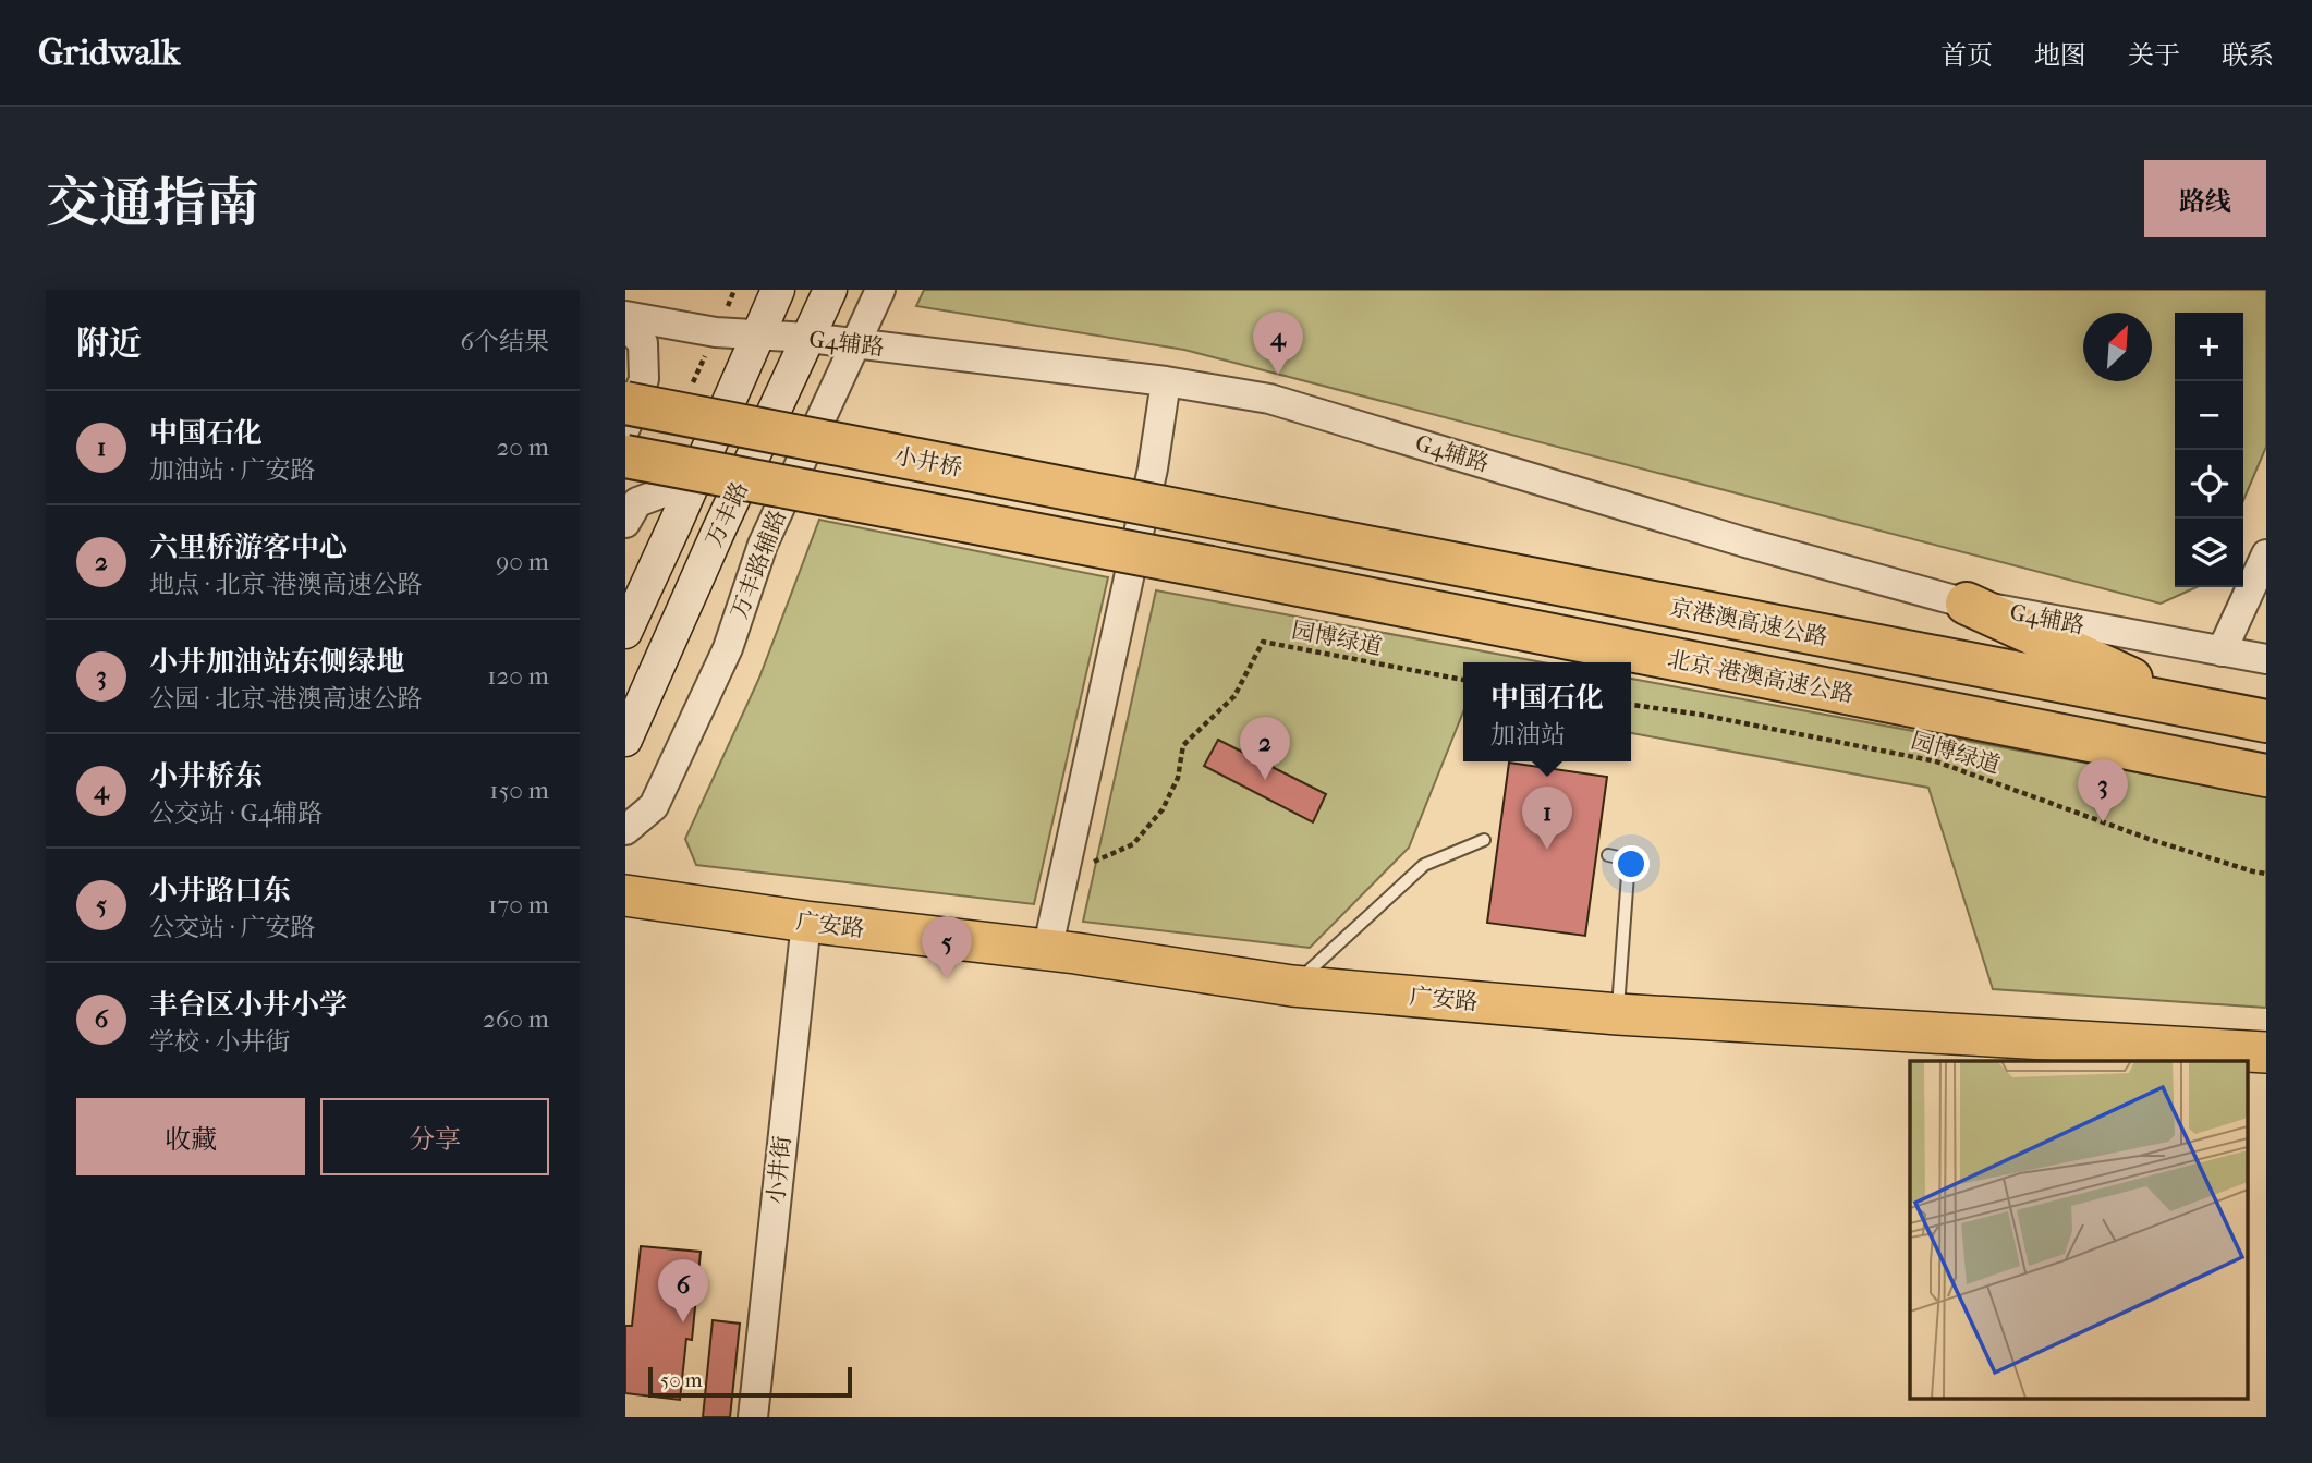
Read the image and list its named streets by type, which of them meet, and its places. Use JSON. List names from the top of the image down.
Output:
{
  "streets": {
    "highway": [
      "小井桥",
      "京港澳高速公路",
      "北京-港澳高速公路",
      "广安路"
    ],
    "main road": ["万丰路"],
    "street": ["G4辅路", "万丰路辅路", "小井街"],
    "path": ["园博绿道"]
  },
  "crossings": [
    ["G4辅路", "万丰路"],
    ["G4辅路", "万丰路辅路"],
    ["小井桥", "京港澳高速公路"],
    ["广安路", "小井街"]
  ],
  "scale_bar": "50 m",
  "north": "top right",
  "page": {
    "header": "Gridwalk",
    "nav": [
      "首页",
      "地图",
      "关于",
      "联系"
    ],
    "title": "交通指南",
    "buttons": [
      "路线",
      ["收藏", "分享"]
    ],
    "heading": ["附近", "6个结果"],
    "pins": [
      "4",
      "2",
      "3",
      "1",
      "5",
      "6"
    ],
    "map_buttons": ["+", "−"],
    "list": [
      {
        "mark": "1",
        "name": "中国石化",
        "note": "加油站 · 广安路",
        "value": "20 m"
      },
      {
        "mark": "2",
        "name": "六里桥游客中心",
        "note": "地点 · 北京-港澳高速公路",
        "value": "90 m"
      },
      {
        "mark": "3",
        "name": "小井加油站东侧绿地",
        "note": "公园 · 北京-港澳高速公路",
        "value": "120 m"
      },
      {
        "mark": "4",
        "name": "小井桥东",
        "note": "公交站 · G4辅路",
        "value": "150 m"
      },
      {
        "mark": "5",
        "name": "小井路口东",
        "note": "公交站 · 广安路",
        "value": "170 m"
      },
      {
        "mark": "6",
        "name": "丰台区小井小学",
        "note": "学校 · 小井街",
        "value": "260 m"
      }
    ],
    "popup": ["中国石化", "加油站"],
    "scale": "50 m"
  }
}
